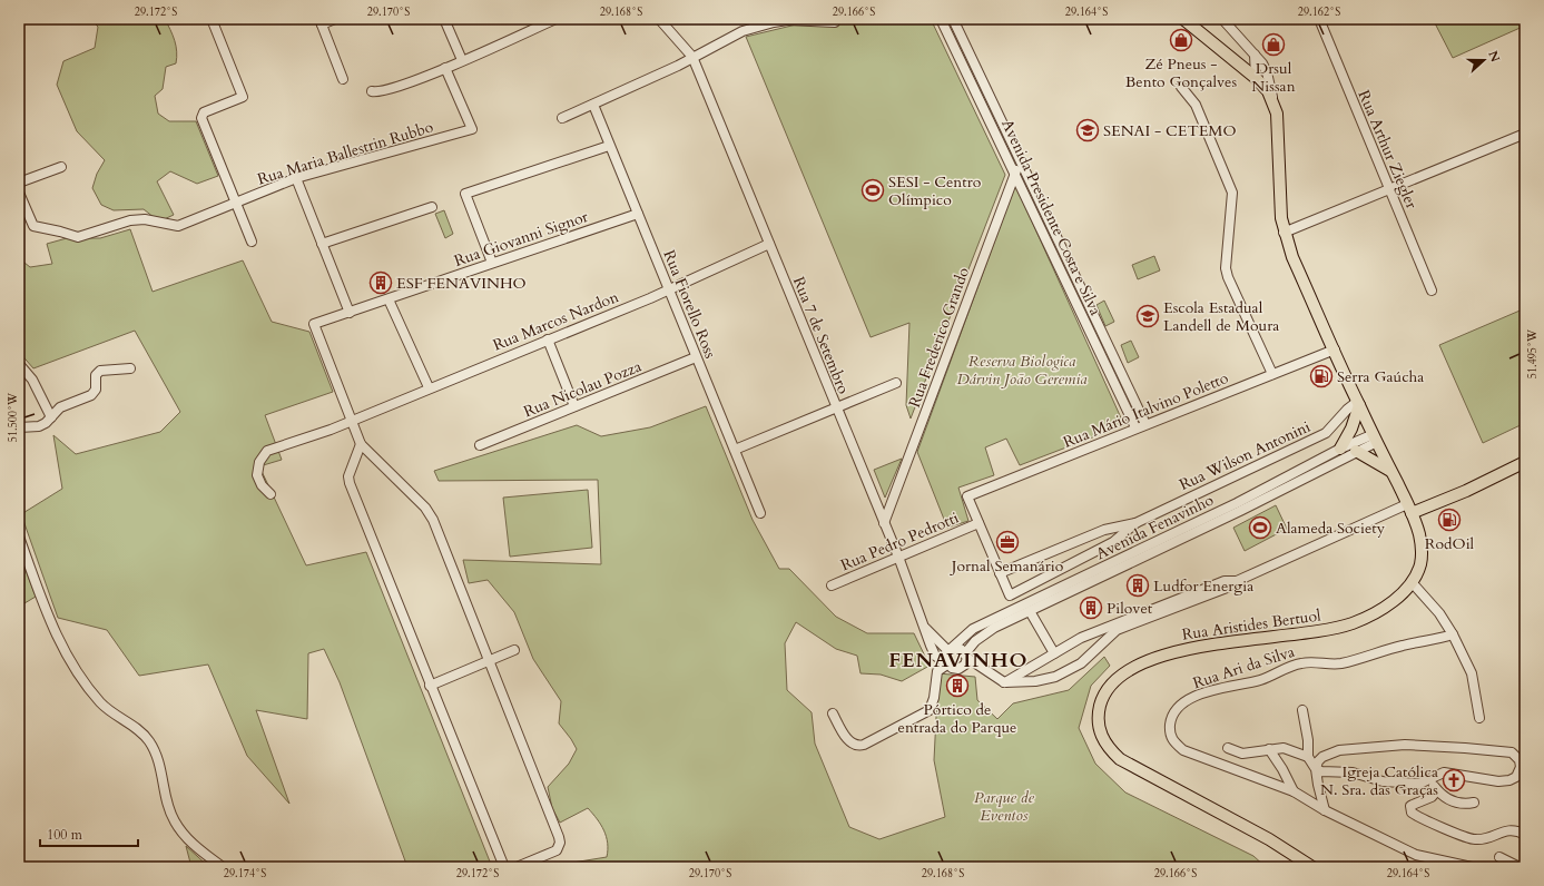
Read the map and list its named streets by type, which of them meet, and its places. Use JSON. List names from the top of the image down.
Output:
{
  "streets": {
    "main road": ["Rua Aristides Bertuol"],
    "street": [
      "Rua Arthur Ziegler",
      "Rua Maria Ballestrin Rubbo",
      "Avenida Presidente Costa e Silva",
      "Rua Giovanni Signor",
      "Rua Fiorello Ross",
      "Rua Marcos Nardon",
      "Rua 7 de Setembro",
      "Rua Frederico Grando",
      "Rua Nicolau Pozza",
      "Rua Mário Italvino Poletto",
      "Rua Wilson Antonini",
      "Avenida Fenavinho",
      "Rua Pedro Pedrotti",
      "Rua Ari da Silva"
    ]
  },
  "crossings": [
    ["Avenida Presidente Costa e Silva", "Rua Frederico Grando"],
    ["Avenida Presidente Costa e Silva", "Rua Mário Italvino Poletto"],
    ["Rua Giovanni Signor", "Rua Fiorello Ross"],
    ["Rua Giovanni Signor", "Rua Marcos Nardon"],
    ["Rua Fiorello Ross", "Rua Marcos Nardon"],
    ["Rua Fiorello Ross", "Rua Nicolau Pozza"],
    ["Rua Marcos Nardon", "Rua 7 de Setembro"],
    ["Rua 7 de Setembro", "Rua Frederico Grando"],
    ["Rua 7 de Setembro", "Avenida Fenavinho"],
    ["Rua 7 de Setembro", "Rua Pedro Pedrotti"],
    ["Rua Mário Italvino Poletto", "Rua Pedro Pedrotti"],
    ["Rua Mário Italvino Poletto", "Rua Aristides Bertuol"],
    ["Rua Wilson Antonini", "Rua Aristides Bertuol"],
    ["Avenida Fenavinho", "Rua Aristides Bertuol"]
  ],
  "districts": ["FENAVINHO"],
  "parks": ["Reserva Biologica Dárvin João Geremia", "Parque de Eventos"],
  "places": {
    "shop": ["Zé Pneus - Bento Gonçalves", "Drsul Nissan"],
    "school or university": ["SENAI - CETEMO", "Escola Estadual Landell de Moura"],
    "sports": ["SESI - Centro Olímpico", "Alameda Society"],
    "building": [
      "ESF FENAVINHO",
      "Ludfor Energia",
      "Pilovet",
      "Pórtico de entrada do Parque"
    ],
    "fuel station": ["Serra Gaúcha", "RodOil"],
    "office": ["Jornal Semanário"],
    "church": ["Igreja Católica N. Sra. das Graças"]
  },
  "scale_bar": "100 m",
  "north": "right",
  "coordinates": [
    "29.172°S",
    "29.170°S",
    "29.168°S",
    "29.166°S",
    "29.164°S",
    "29.162°S",
    "51.495°W",
    "51.500°W",
    "29.174°S"
  ]
}
